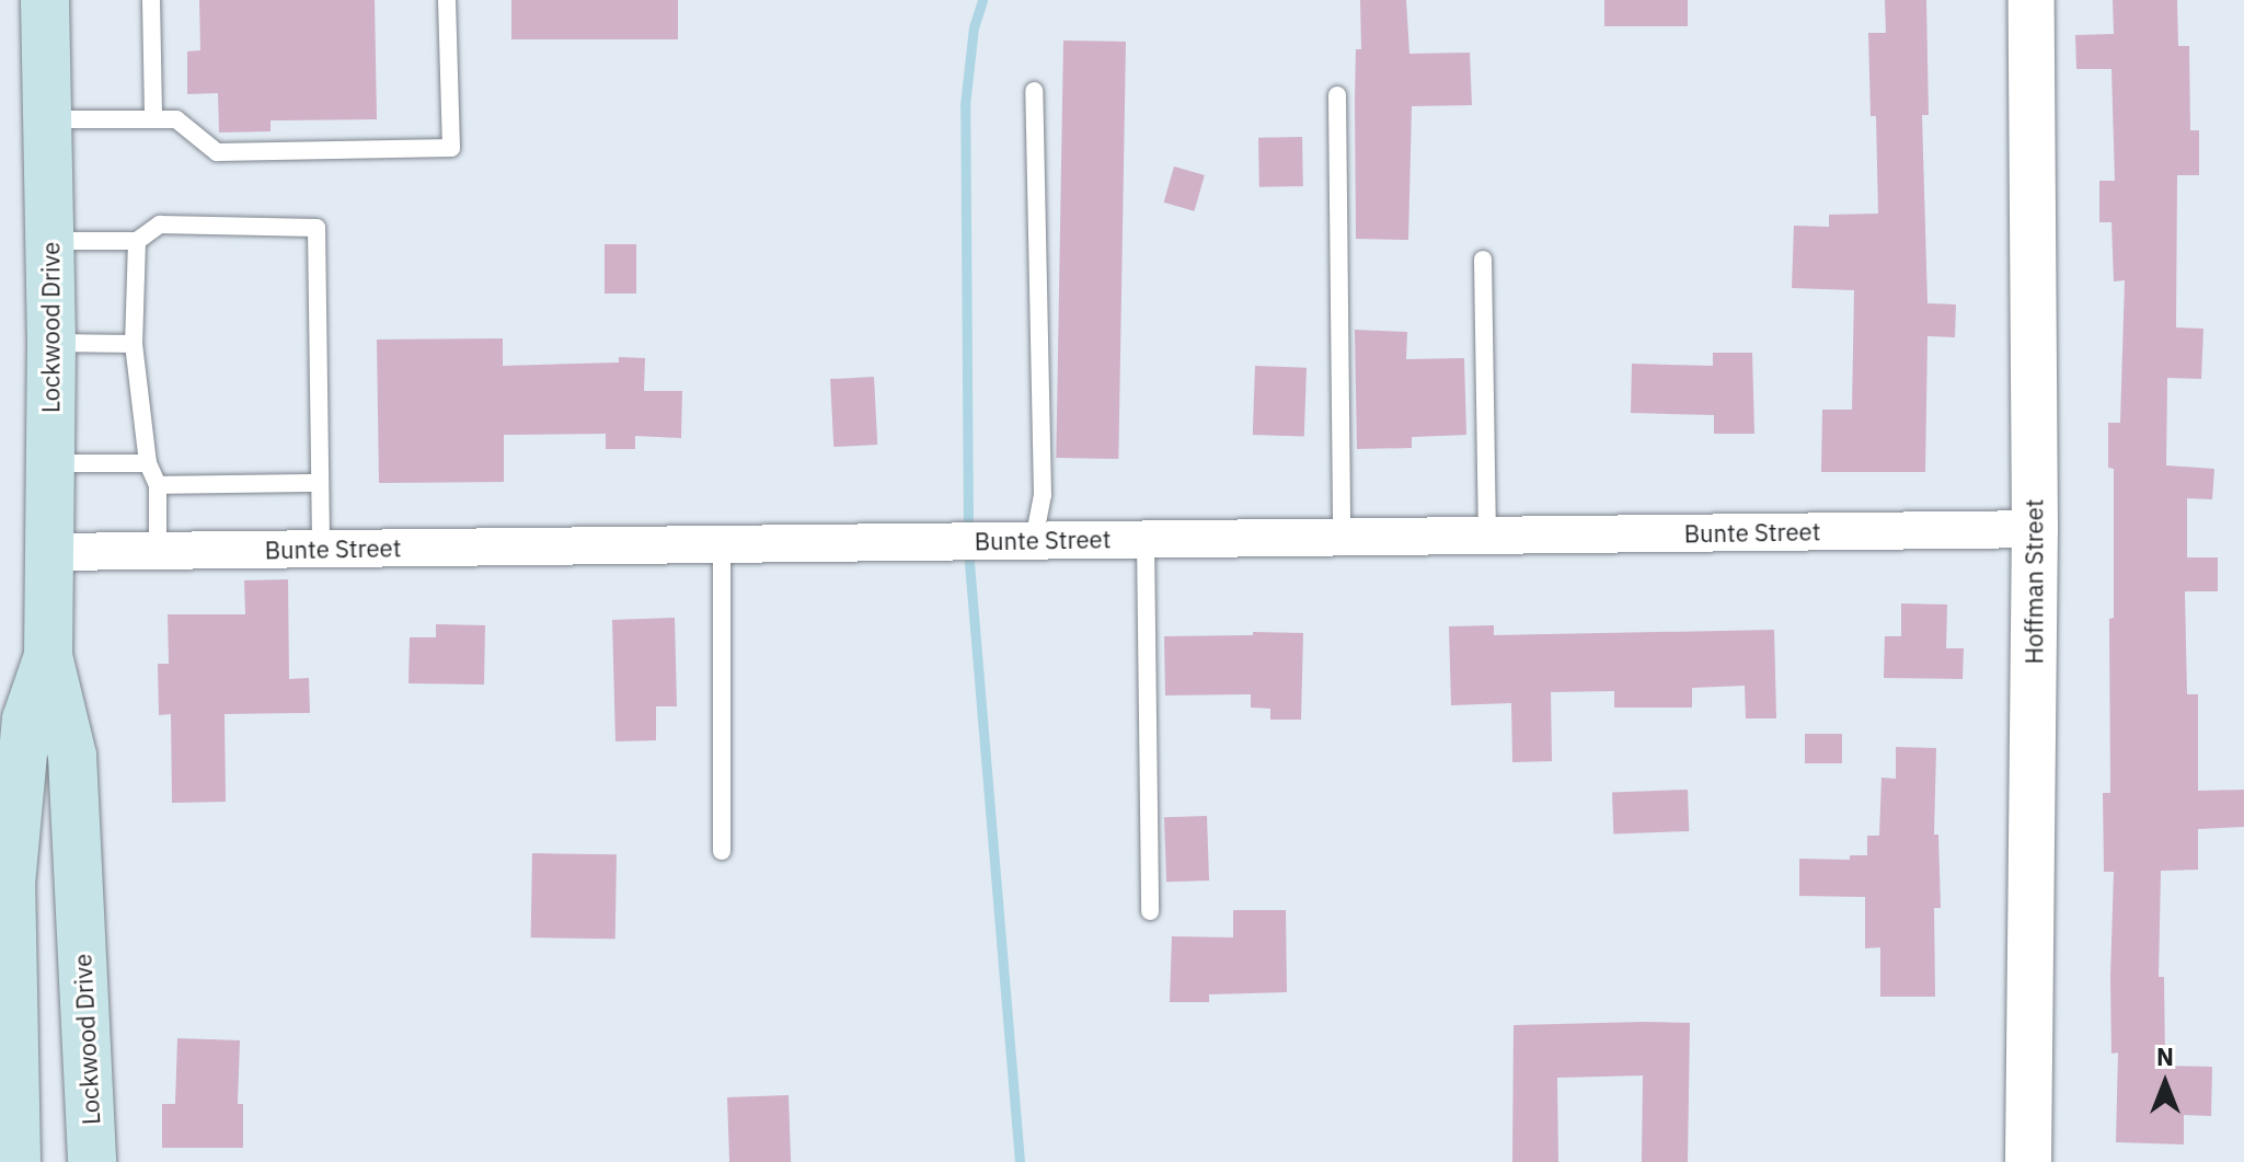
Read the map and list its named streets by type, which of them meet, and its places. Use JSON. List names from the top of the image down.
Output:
{
  "streets": {
    "main road": ["Lockwood Drive"],
    "street": ["Bunte Street", "Hoffman Street"]
  },
  "crossings": [
    ["Lockwood Drive", "Bunte Street"],
    ["Bunte Street", "Hoffman Street"]
  ],
  "north": "top"
}
